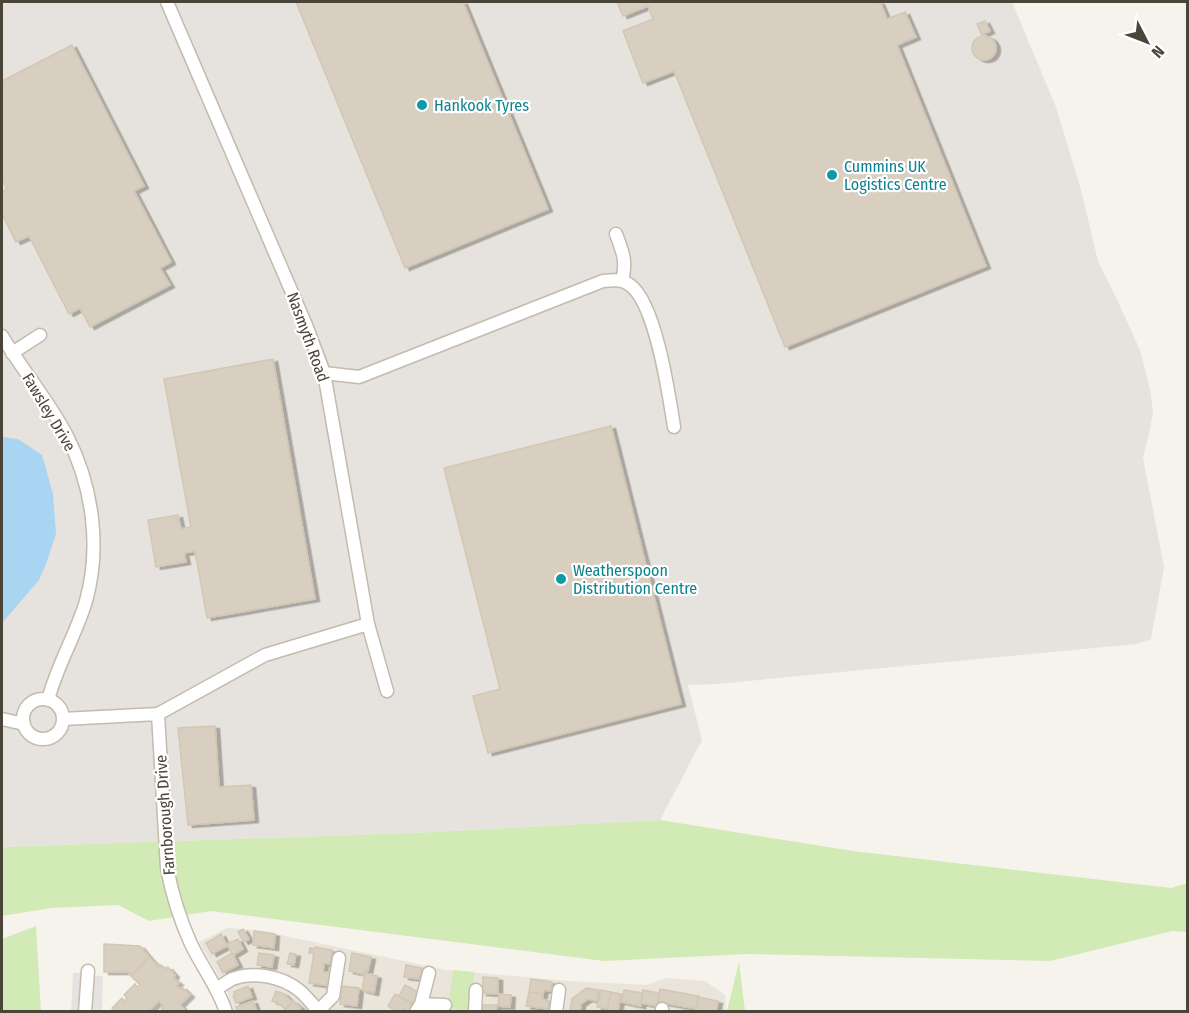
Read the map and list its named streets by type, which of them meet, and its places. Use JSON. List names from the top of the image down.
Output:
{
  "streets": {
    "street": ["Nasmyth Road", "Fawsley Drive", "Farnborough Drive"]
  },
  "places": ["Hankook Tyres", "Cummins UK Logistics Centre", "Weatherspoon Distribution Centre"],
  "north": "bottom right"
}
